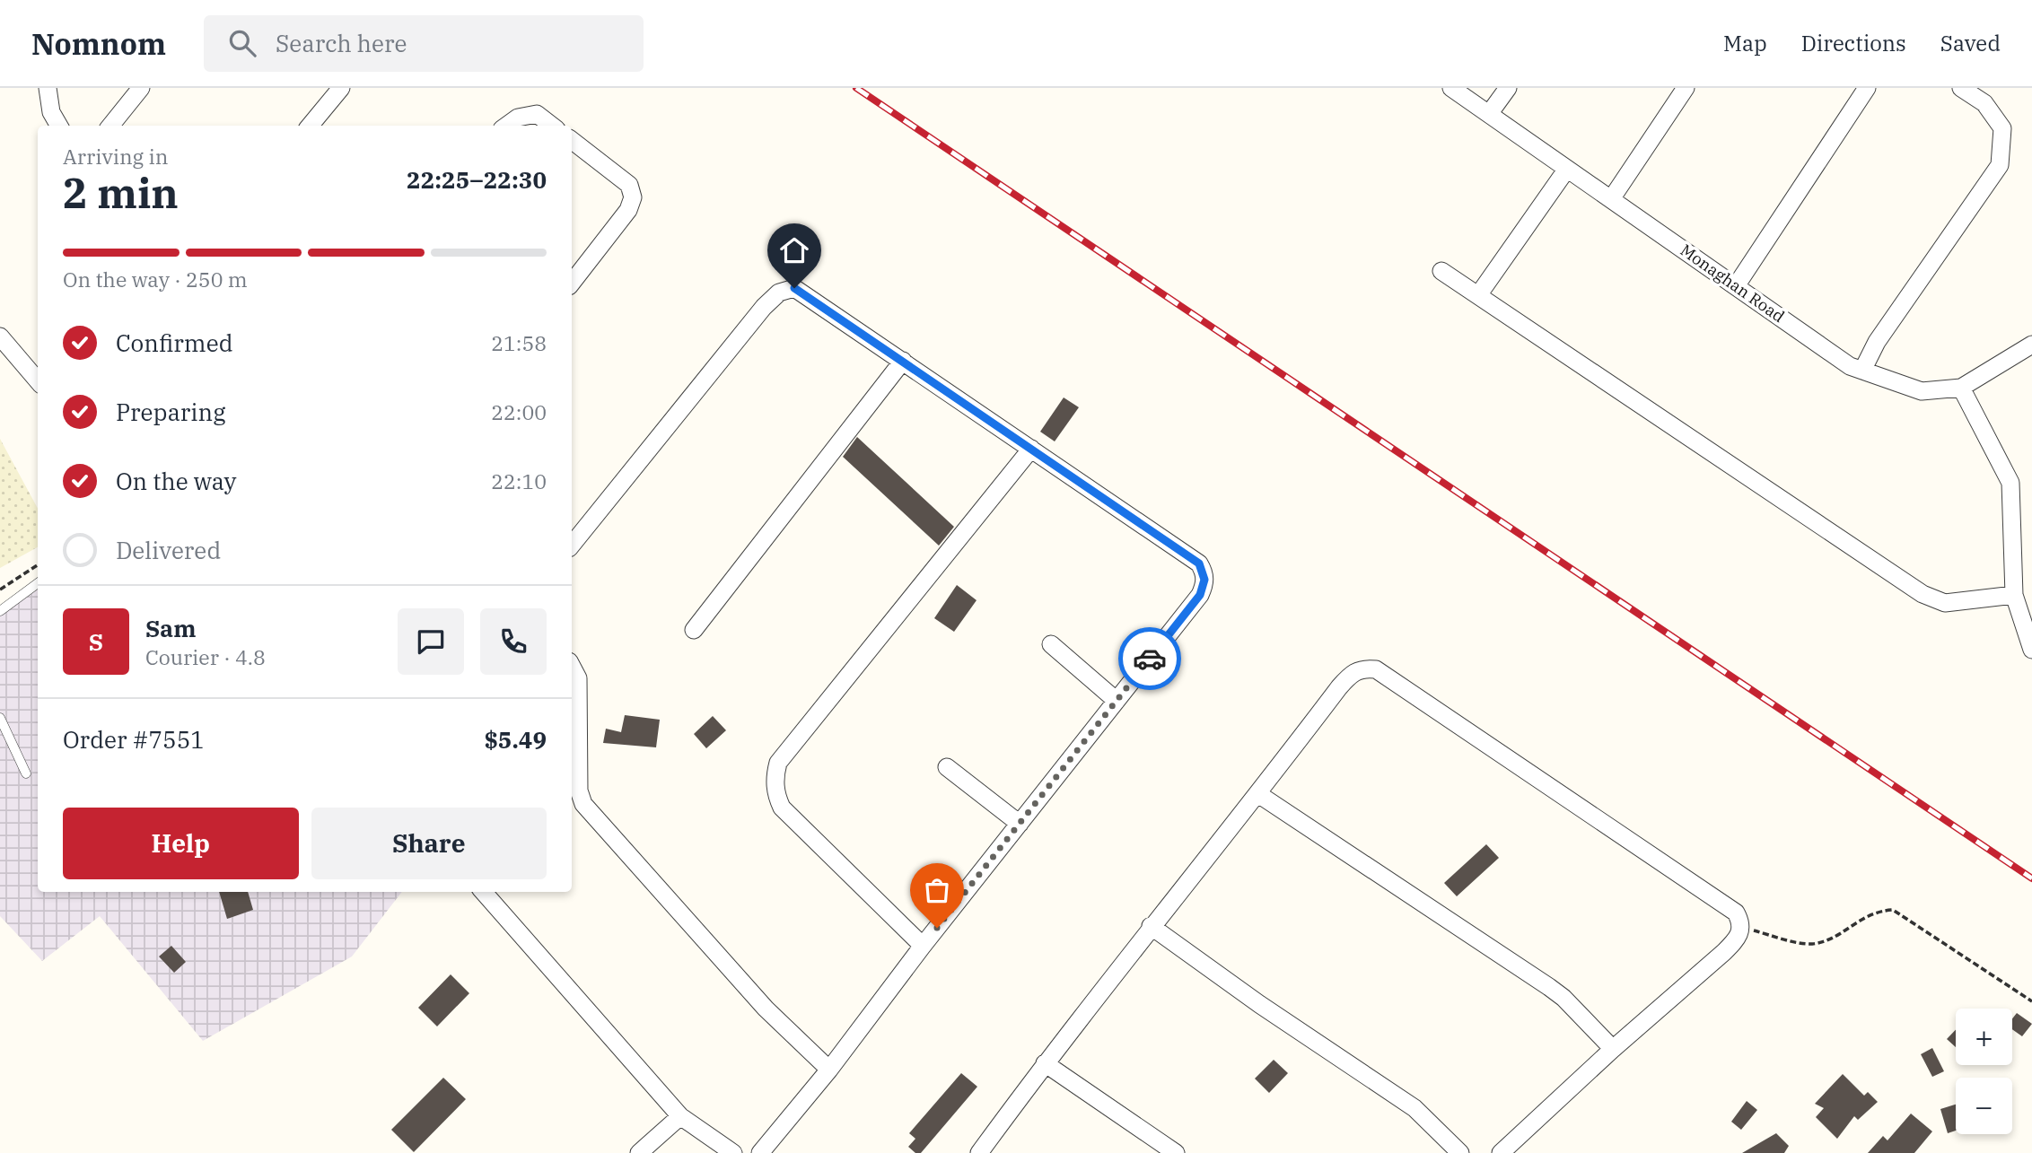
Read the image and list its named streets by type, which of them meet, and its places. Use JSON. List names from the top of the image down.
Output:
{
  "streets": {
    "street": ["Monaghan Road"]
  },
  "page": {
    "header": "Nomnom",
    "search": "Search here",
    "nav": ["Map", "Directions", "Saved"],
    "heading": ["2 min", "Arriving in", "22:25–22:30"],
    "panel": [
      "Sam",
      "Courier · 4.8",
      "Order #7551",
      "$5.49"
    ],
    "bar": "On the way · 250 m",
    "list": [
      ["Confirmed", "21:58"],
      ["Preparing", "22:00"],
      ["On the way", "22:10"],
      "Delivered"
    ],
    "round": "S",
    "buttons": ["Help", "Share"],
    "map_buttons": ["+", "−"]
  }
}
